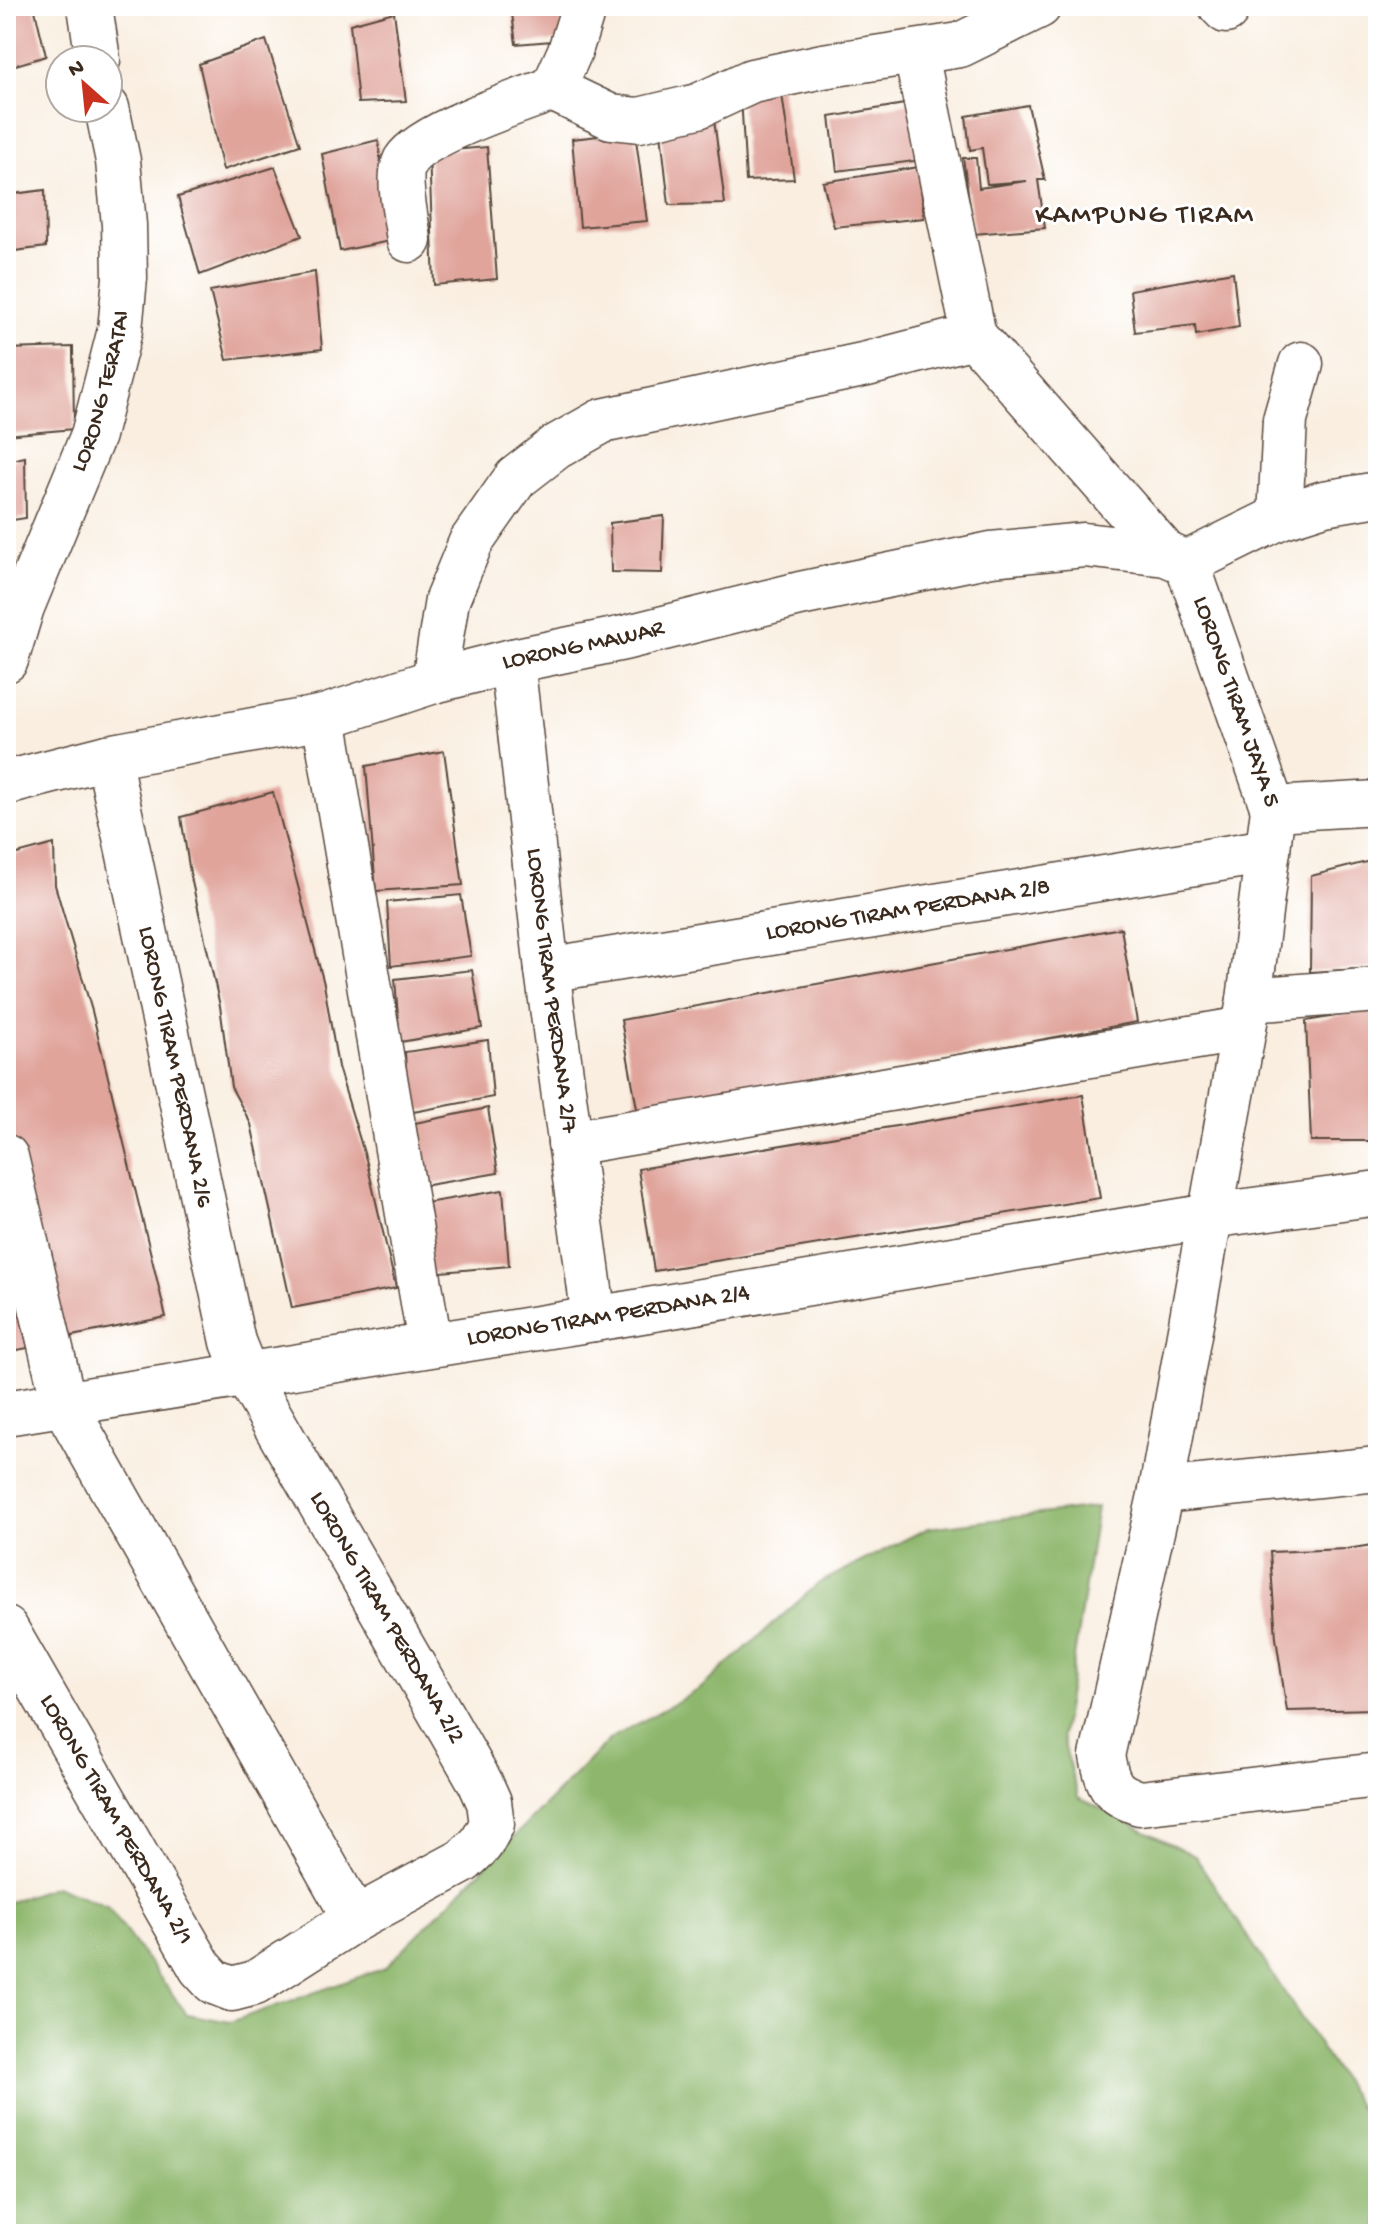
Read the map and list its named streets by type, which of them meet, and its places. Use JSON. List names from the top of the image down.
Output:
{
  "streets": {
    "street": [
      "LORONG TERATAI",
      "LORONG MAWAR",
      "LORONG TIRAM JAYA 5",
      "LORONG TIRAM PERDANA 2/8",
      "LORONG TIRAM PERDANA 2/7",
      "LORONG TIRAM PERDANA 2/6",
      "LORONG TIRAM PERDANA 2/4",
      "LORONG TIRAM PERDANA 2/2",
      "LORONG TIRAM PERDANA 2/1"
    ]
  },
  "crossings": [
    ["LORONG MAWAR", "LORONG TIRAM JAYA 5"],
    ["LORONG MAWAR", "LORONG TIRAM PERDANA 2/7"],
    ["LORONG MAWAR", "LORONG TIRAM PERDANA 2/6"],
    ["LORONG TIRAM JAYA 5", "LORONG TIRAM PERDANA 2/8"],
    ["LORONG TIRAM PERDANA 2/8", "LORONG TIRAM PERDANA 2/7"],
    ["LORONG TIRAM PERDANA 2/7", "LORONG TIRAM PERDANA 2/4"],
    ["LORONG TIRAM PERDANA 2/6", "LORONG TIRAM PERDANA 2/4"],
    ["LORONG TIRAM PERDANA 2/6", "LORONG TIRAM PERDANA 2/2"],
    ["LORONG TIRAM PERDANA 2/4", "LORONG TIRAM PERDANA 2/2"],
    ["LORONG TIRAM PERDANA 2/2", "LORONG TIRAM PERDANA 2/1"]
  ],
  "districts": ["KAMPUNG TIRAM"],
  "north": "top left"
}
